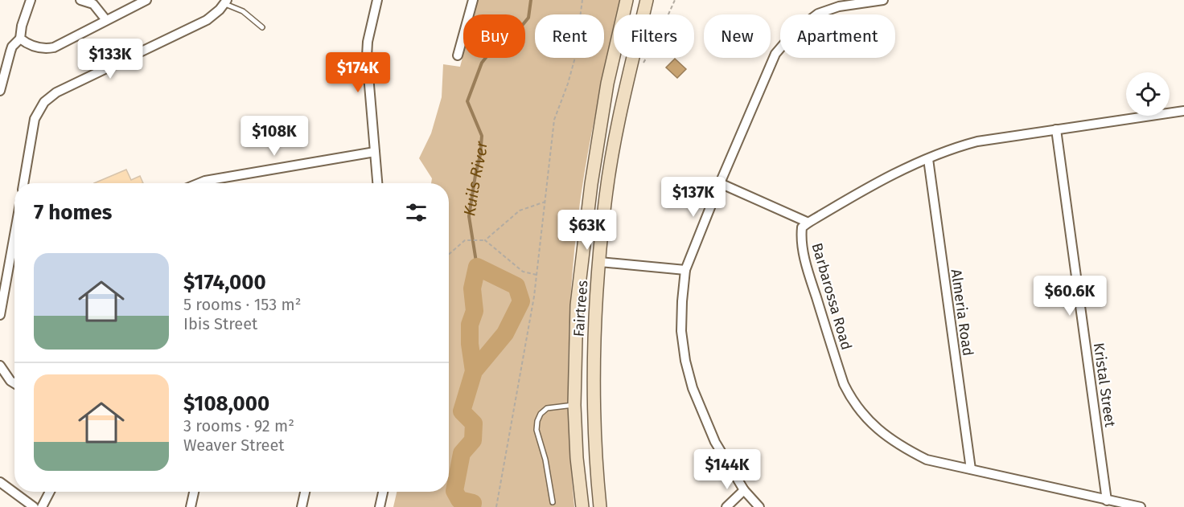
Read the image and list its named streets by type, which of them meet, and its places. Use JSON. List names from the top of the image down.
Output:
{
  "streets": {
    "main road": ["Fairtrees"],
    "street": ["Barbarossa Road", "Almeria Road", "Kristal Street"]
  },
  "crossings": [
    ["Barbarossa Road", "Almeria Road"],
    ["Barbarossa Road", "Kristal Street"]
  ],
  "water": ["Kuils River"],
  "page": {
    "chip": [
      "Buy",
      "Rent",
      "Filters",
      "New",
      "Apartment"
    ],
    "price": [
      "$133K",
      "$174K",
      "$108K",
      "$137K",
      "$63K",
      "$60.6K",
      "$144K"
    ],
    "heading": "7 homes",
    "list": [
      {
        "name": "$174,000",
        "note": "5 rooms · 153 m² · Ibis Street"
      },
      {
        "name": "$108,000",
        "note": "3 rooms · 92 m² · Weaver Street"
      }
    ]
  }
}
